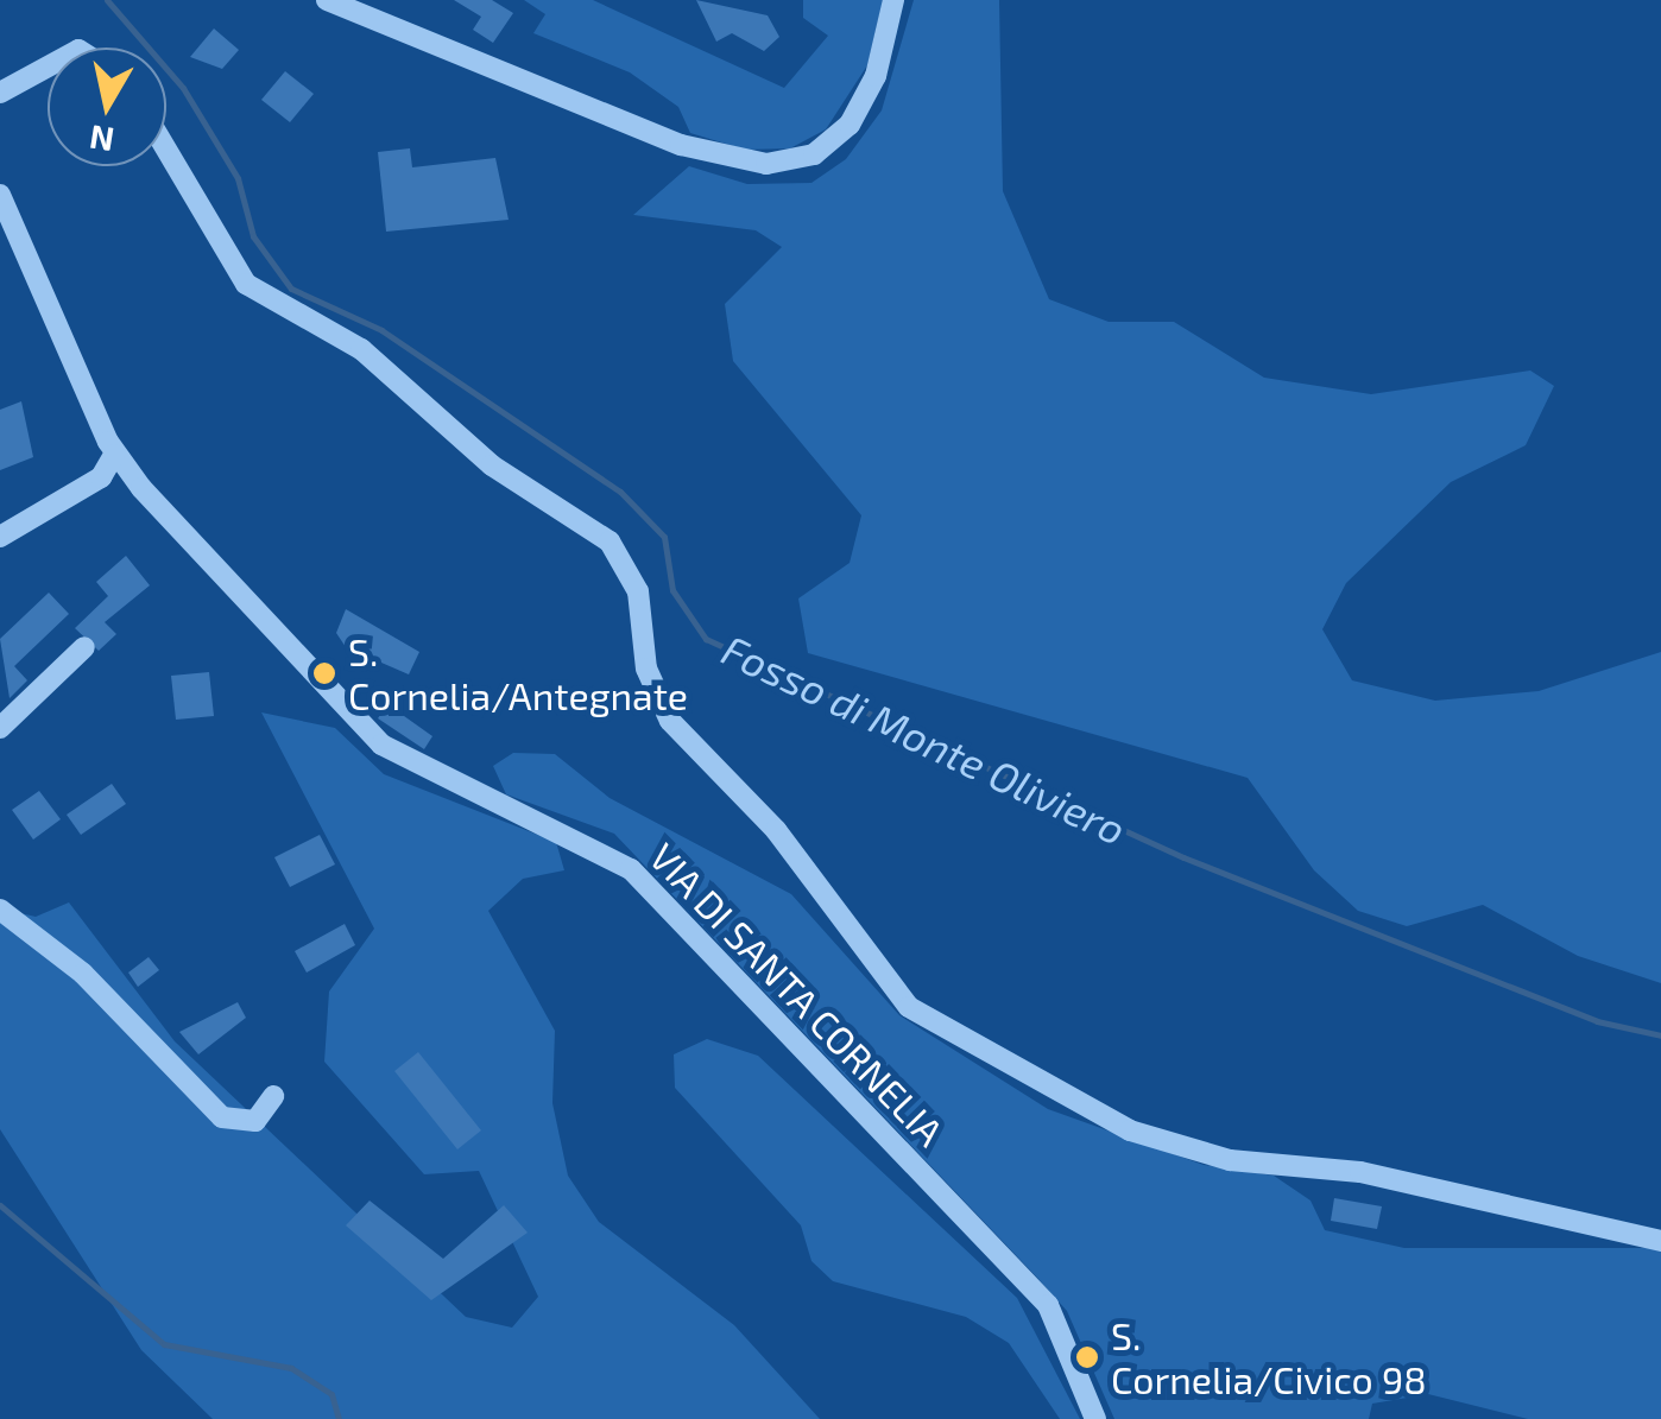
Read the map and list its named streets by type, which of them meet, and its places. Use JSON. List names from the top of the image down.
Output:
{
  "streets": {
    "street": ["VIA DI SANTA CORNELIA"]
  },
  "water": ["Fosso di Monte Oliviero"],
  "places": ["S. Cornelia/Antegnate", "S. Cornelia/Civico 98"],
  "north": "bottom"
}
